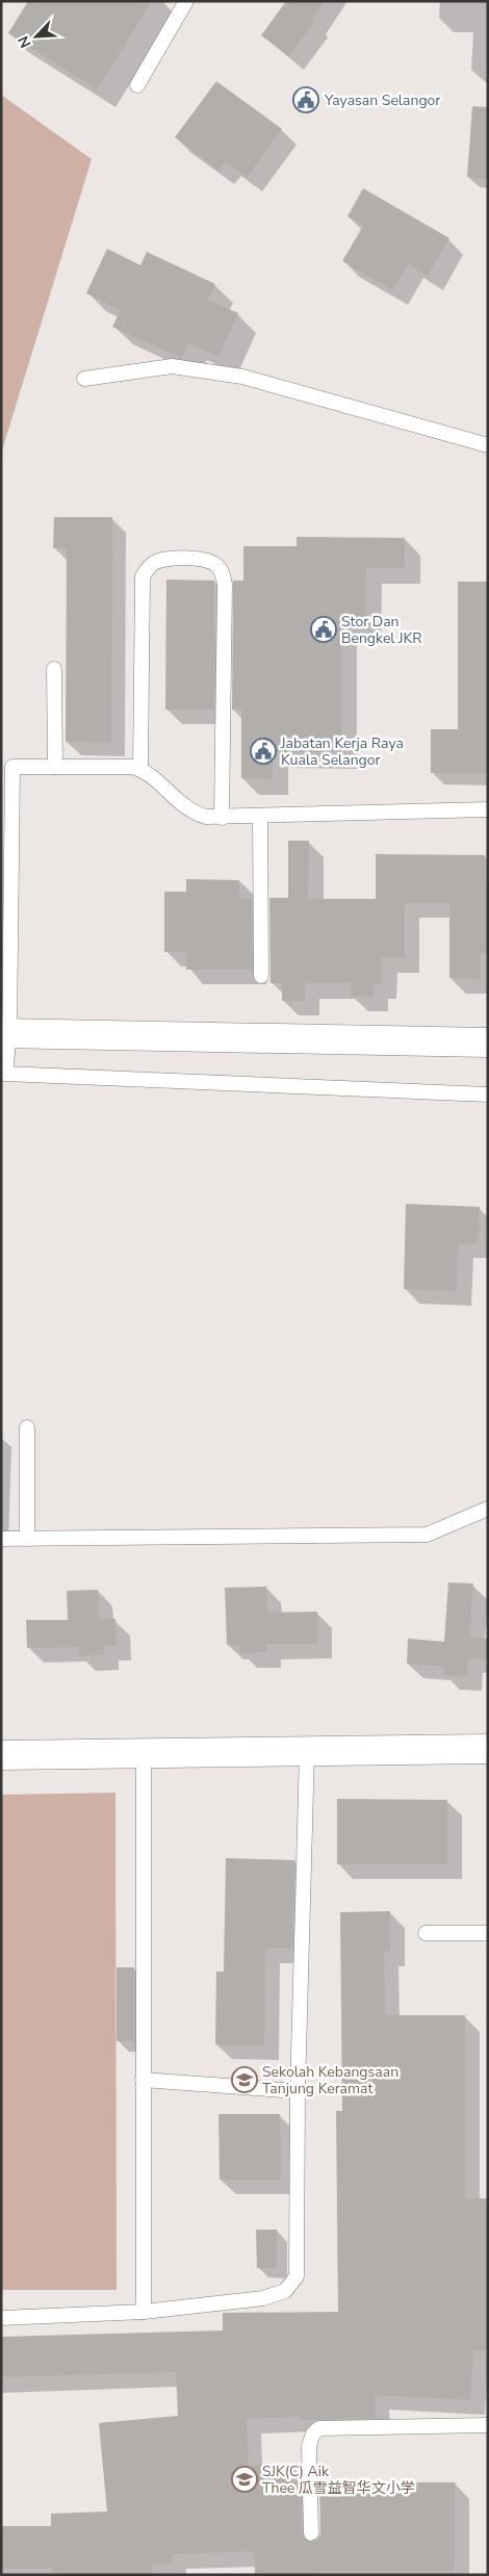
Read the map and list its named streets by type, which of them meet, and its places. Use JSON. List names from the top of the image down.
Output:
{
  "places": {
    "public building": ["Yayasan Selangor", "Stor Dan Bengkel JKR", "Jabatan Kerja Raya Kuala Selangor"],
    "school or university": ["Sekolah Kebangsaan Tanjung Keramat", "SJK(C) Aik Thee 瓜雪益智华文小学"]
  },
  "north": "bottom left"
}
